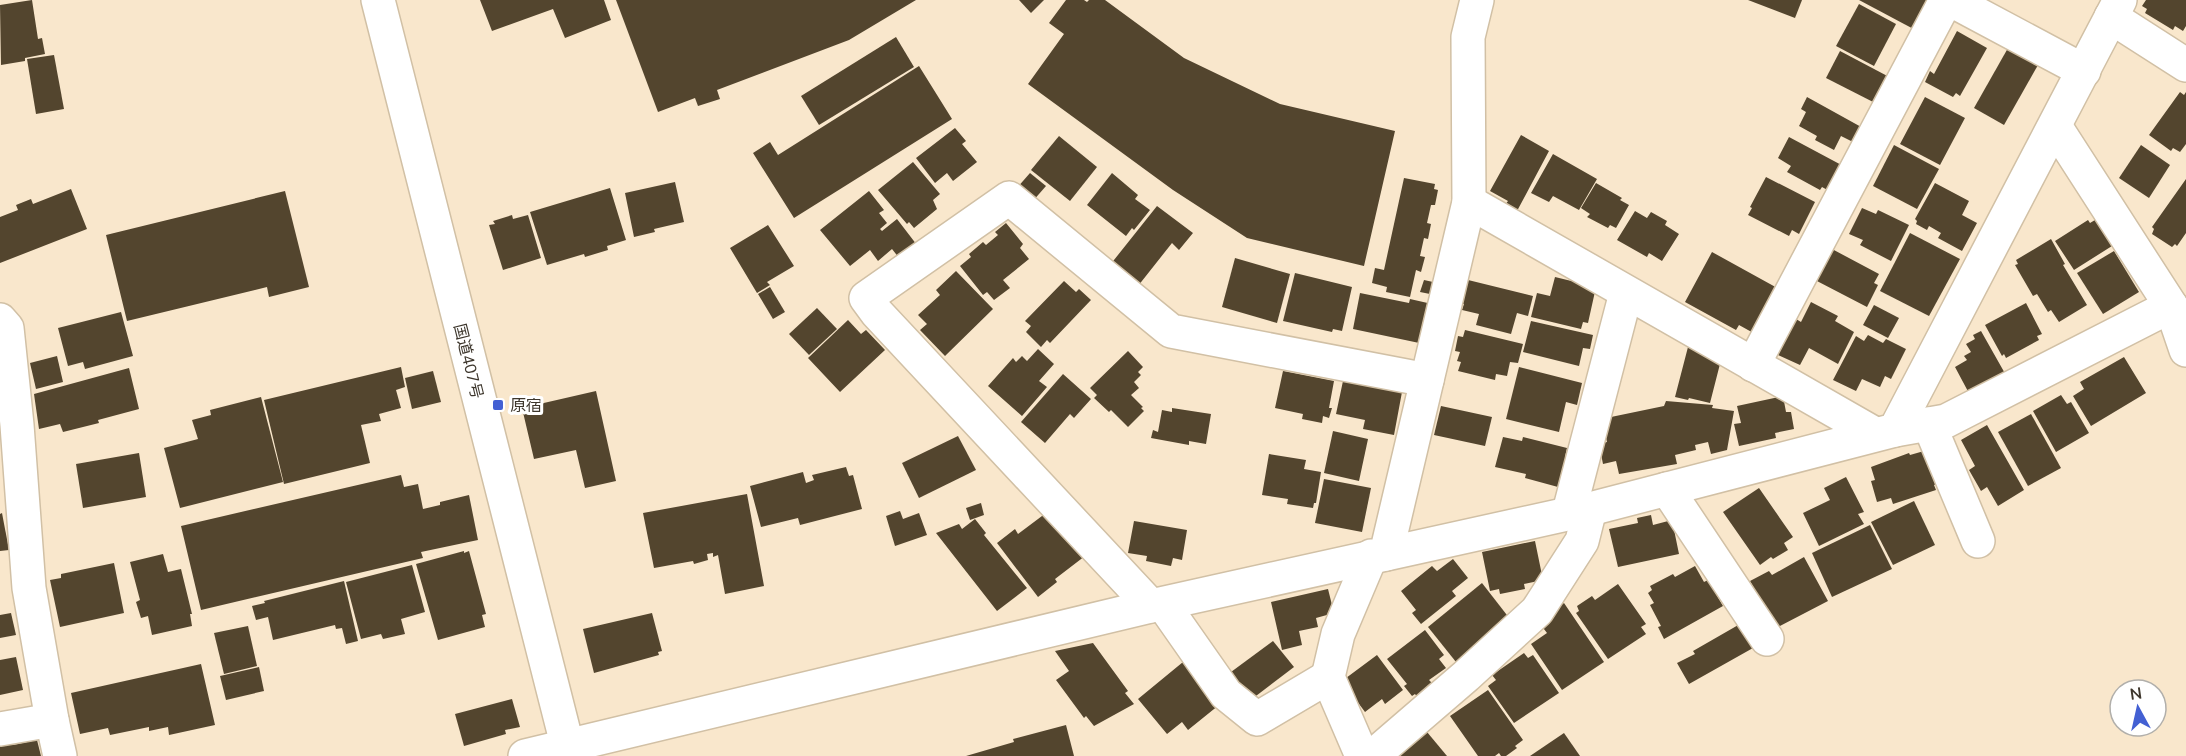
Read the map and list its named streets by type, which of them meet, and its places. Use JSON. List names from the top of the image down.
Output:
{
  "streets": {
    "main road": ["国道407号"]
  },
  "places": {
    "transit": ["原宿"]
  },
  "north": "top"
}
